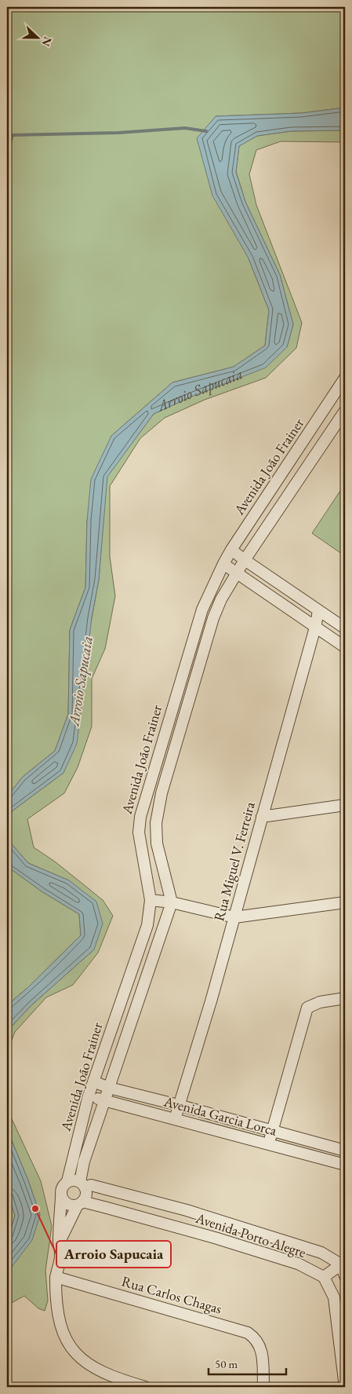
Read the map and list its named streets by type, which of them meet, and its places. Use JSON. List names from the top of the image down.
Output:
{
  "streets": {
    "street": [
      "Avenida João Frainer",
      "Rua Miguel V. Ferreira",
      "Avenida Garcia Lorca",
      "Avenida Porto Alegre",
      "Rua Carlos Chagas"
    ]
  },
  "crossings": [
    ["Avenida João Frainer", "Avenida Garcia Lorca"],
    ["Avenida João Frainer", "Avenida Porto Alegre"],
    ["Rua Miguel V. Ferreira", "Avenida Garcia Lorca"]
  ],
  "water": ["Arroio Sapucaia"],
  "places": ["Arroio Sapucaia"],
  "scale_bar": "50 m",
  "north": "right"
}
